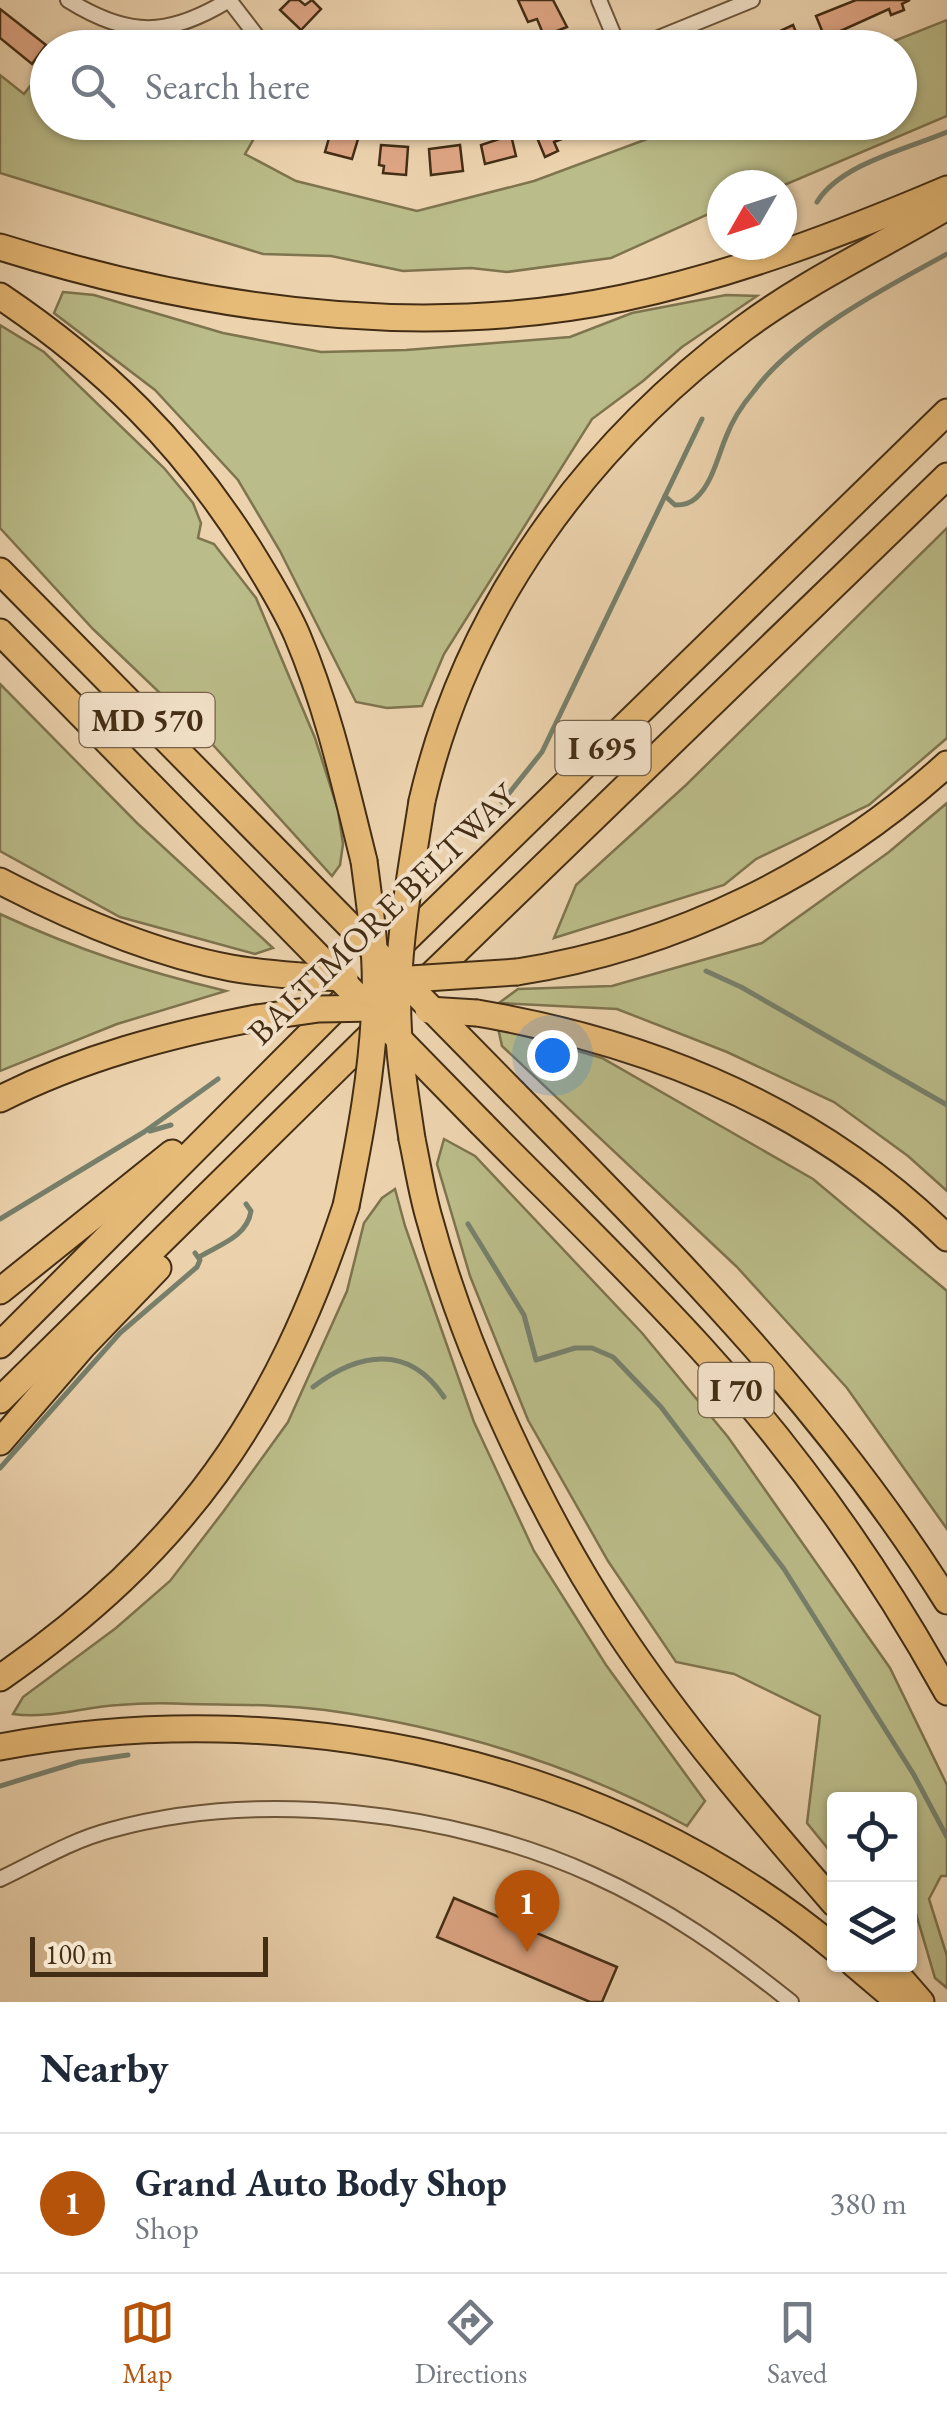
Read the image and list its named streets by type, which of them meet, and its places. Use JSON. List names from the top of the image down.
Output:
{
  "streets": {
    "highway": [
      "MD 570",
      "I 695",
      "BALTIMORE BELTWAY",
      "I 70"
    ]
  },
  "crossings": [
    ["MD 570", "I 70"]
  ],
  "scale_bar": "100 m",
  "north": "bottom left",
  "page": {
    "search": "Search here",
    "pins": "1",
    "scale": "100 m",
    "heading": "Nearby",
    "list": [
      {
        "mark": "1",
        "name": "Grand Auto Body Shop",
        "note": "Shop",
        "value": "380 m"
      }
    ],
    "nav": ["Map", "Directions", "Saved"]
  }
}
